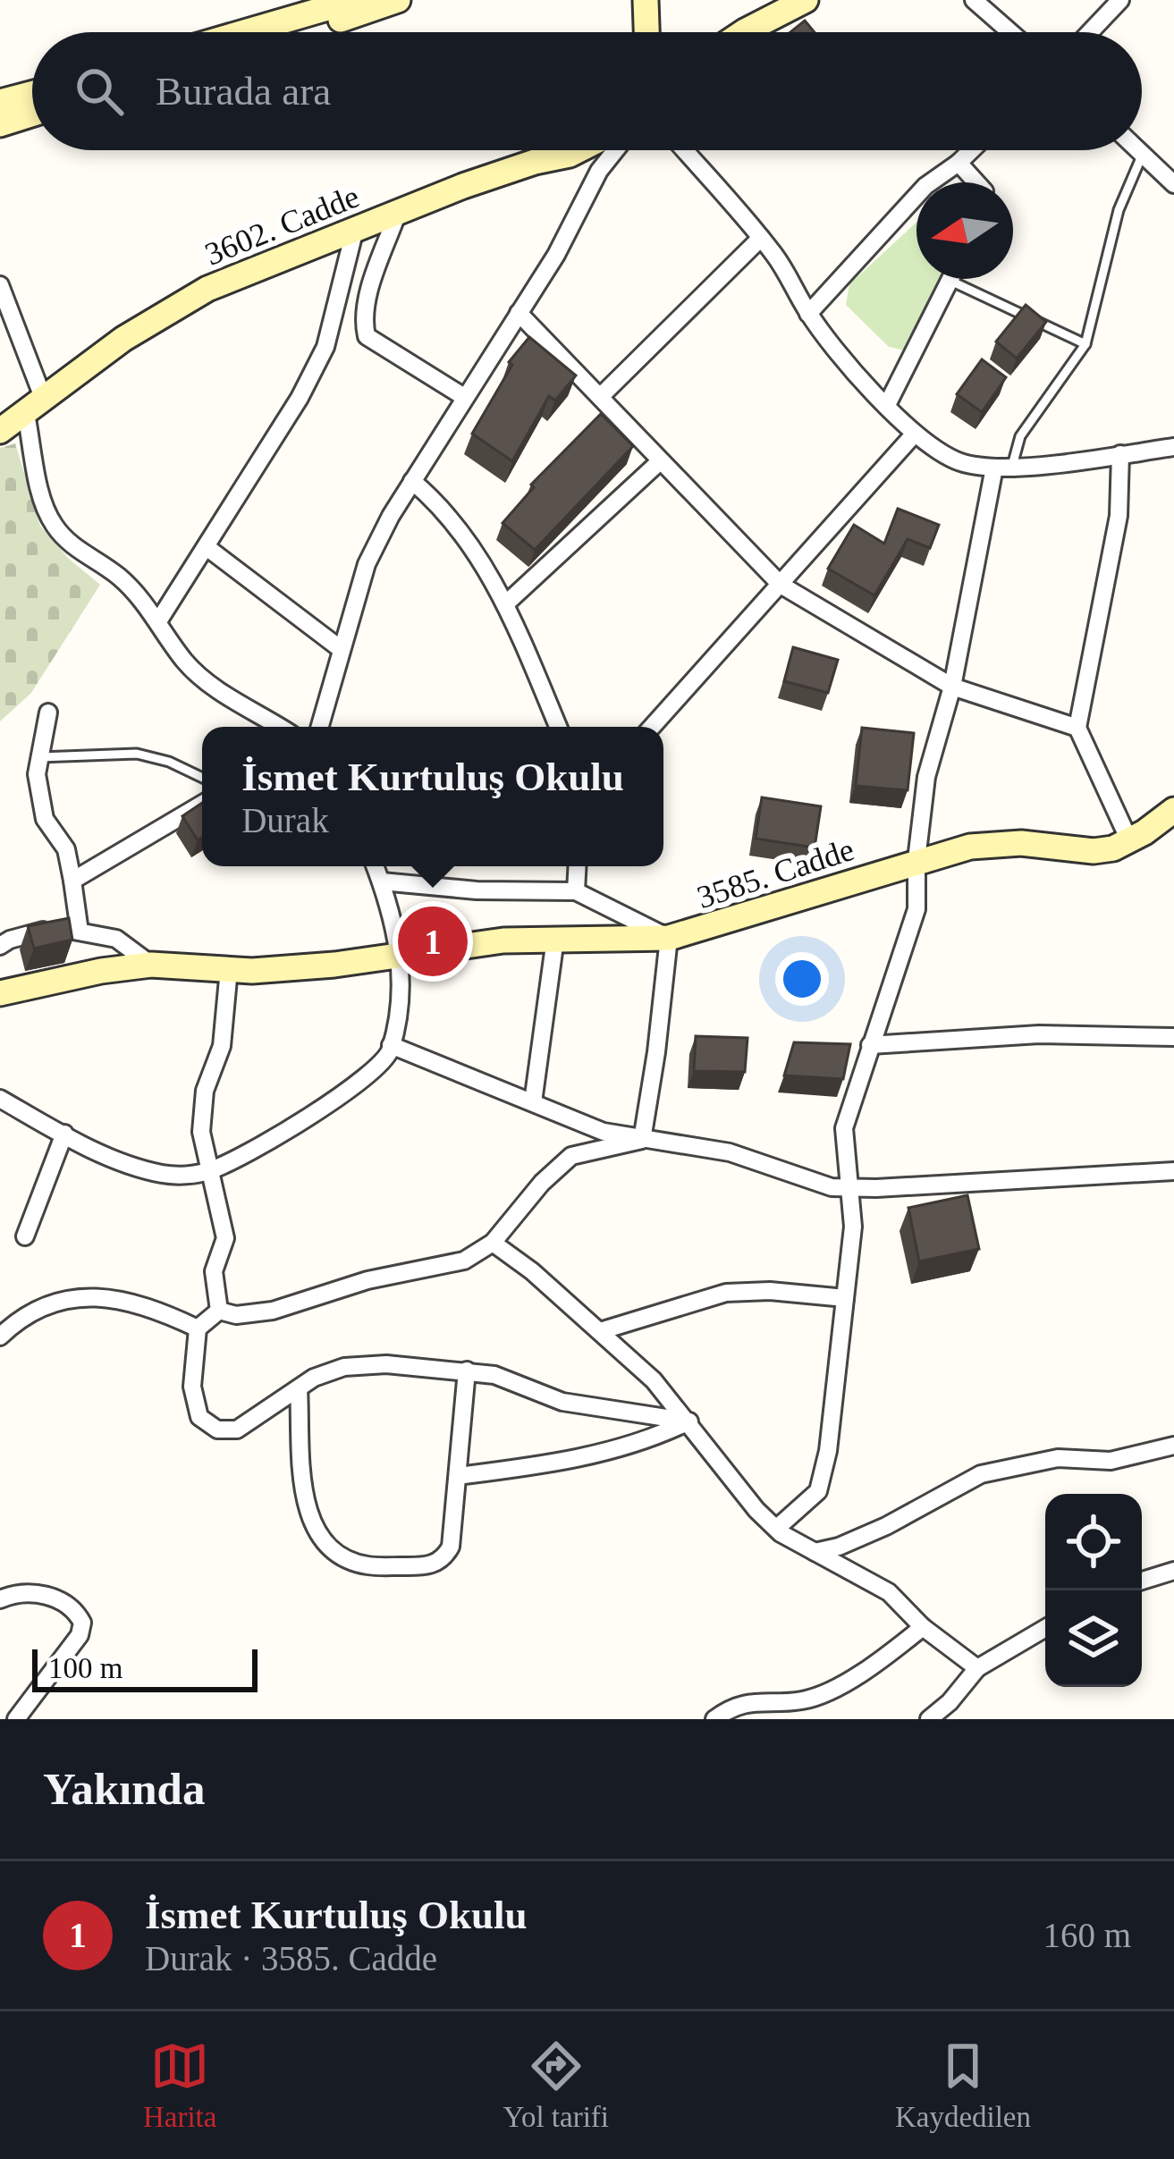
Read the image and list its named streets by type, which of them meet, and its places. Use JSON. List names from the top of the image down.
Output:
{
  "streets": {
    "main road": ["3602. Cadde", "3585. Cadde"]
  },
  "scale_bar": "100 m",
  "north": "left",
  "page": {
    "search": "Burada ara",
    "popup": ["İsmet Kurtuluş Okulu", "Durak"],
    "pins": "1",
    "scale": "100 m",
    "heading": "Yakında",
    "list": [
      {
        "mark": "1",
        "name": "İsmet Kurtuluş Okulu",
        "note": "Durak · 3585. Cadde",
        "value": "160 m"
      }
    ],
    "nav": ["Harita", "Yol tarifi", "Kaydedilen"]
  }
}
